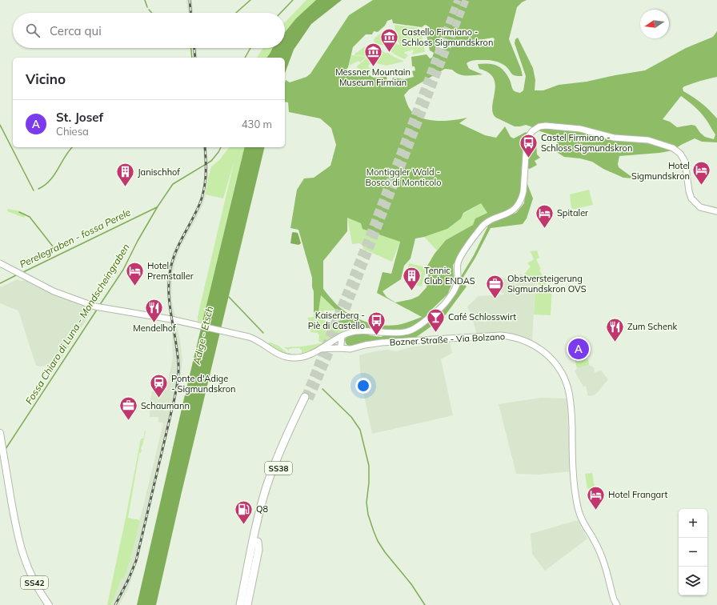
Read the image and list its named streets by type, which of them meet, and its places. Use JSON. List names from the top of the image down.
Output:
{
  "streets": {
    "highway": ["SS38"],
    "main road": ["Bozner Straße - Via Bolzano", "SS42"]
  },
  "water": ["Perelegraben - fossa Perele", "Fossa Chiaro di Luna - Mondscheingraben", "Adige - Etsch"],
  "parks": ["Montiggler Wald - Bosco di Monticolo"],
  "places": {
    "museum": ["Castello Firmiano - Schloss Sigmundskron", "Messner Mountain Museum Firmian"],
    "bus stop": ["Castel Firmiano - Schloss Sigmundskron", "Kaiserberg - Piè di Castello"],
    "hotel": [
      "Hotel Sigmundskron",
      "Spitaler",
      "Hotel Premstaller",
      "Hotel Frangart"
    ],
    "building": ["Janischhof", "Tennic Club ENDAS"],
    "office": ["Obstversteigerung Sigmundskron OVS", "Schaumann"],
    "restaurant": ["Mendelhof", "Zum Schenk"],
    "bar": ["Café Schlosswirt"],
    "station": ["Ponte d'Adige - Sigmundskron"],
    "fuel station": ["Q8"]
  },
  "north": "left",
  "page": {
    "search": "Cerca qui",
    "heading": "Vicino",
    "list": [
      {
        "mark": "A",
        "name": "St. Josef",
        "note": "Chiesa",
        "value": "430 m"
      }
    ],
    "pins": "A",
    "map_buttons": ["+", "−"]
  }
}
